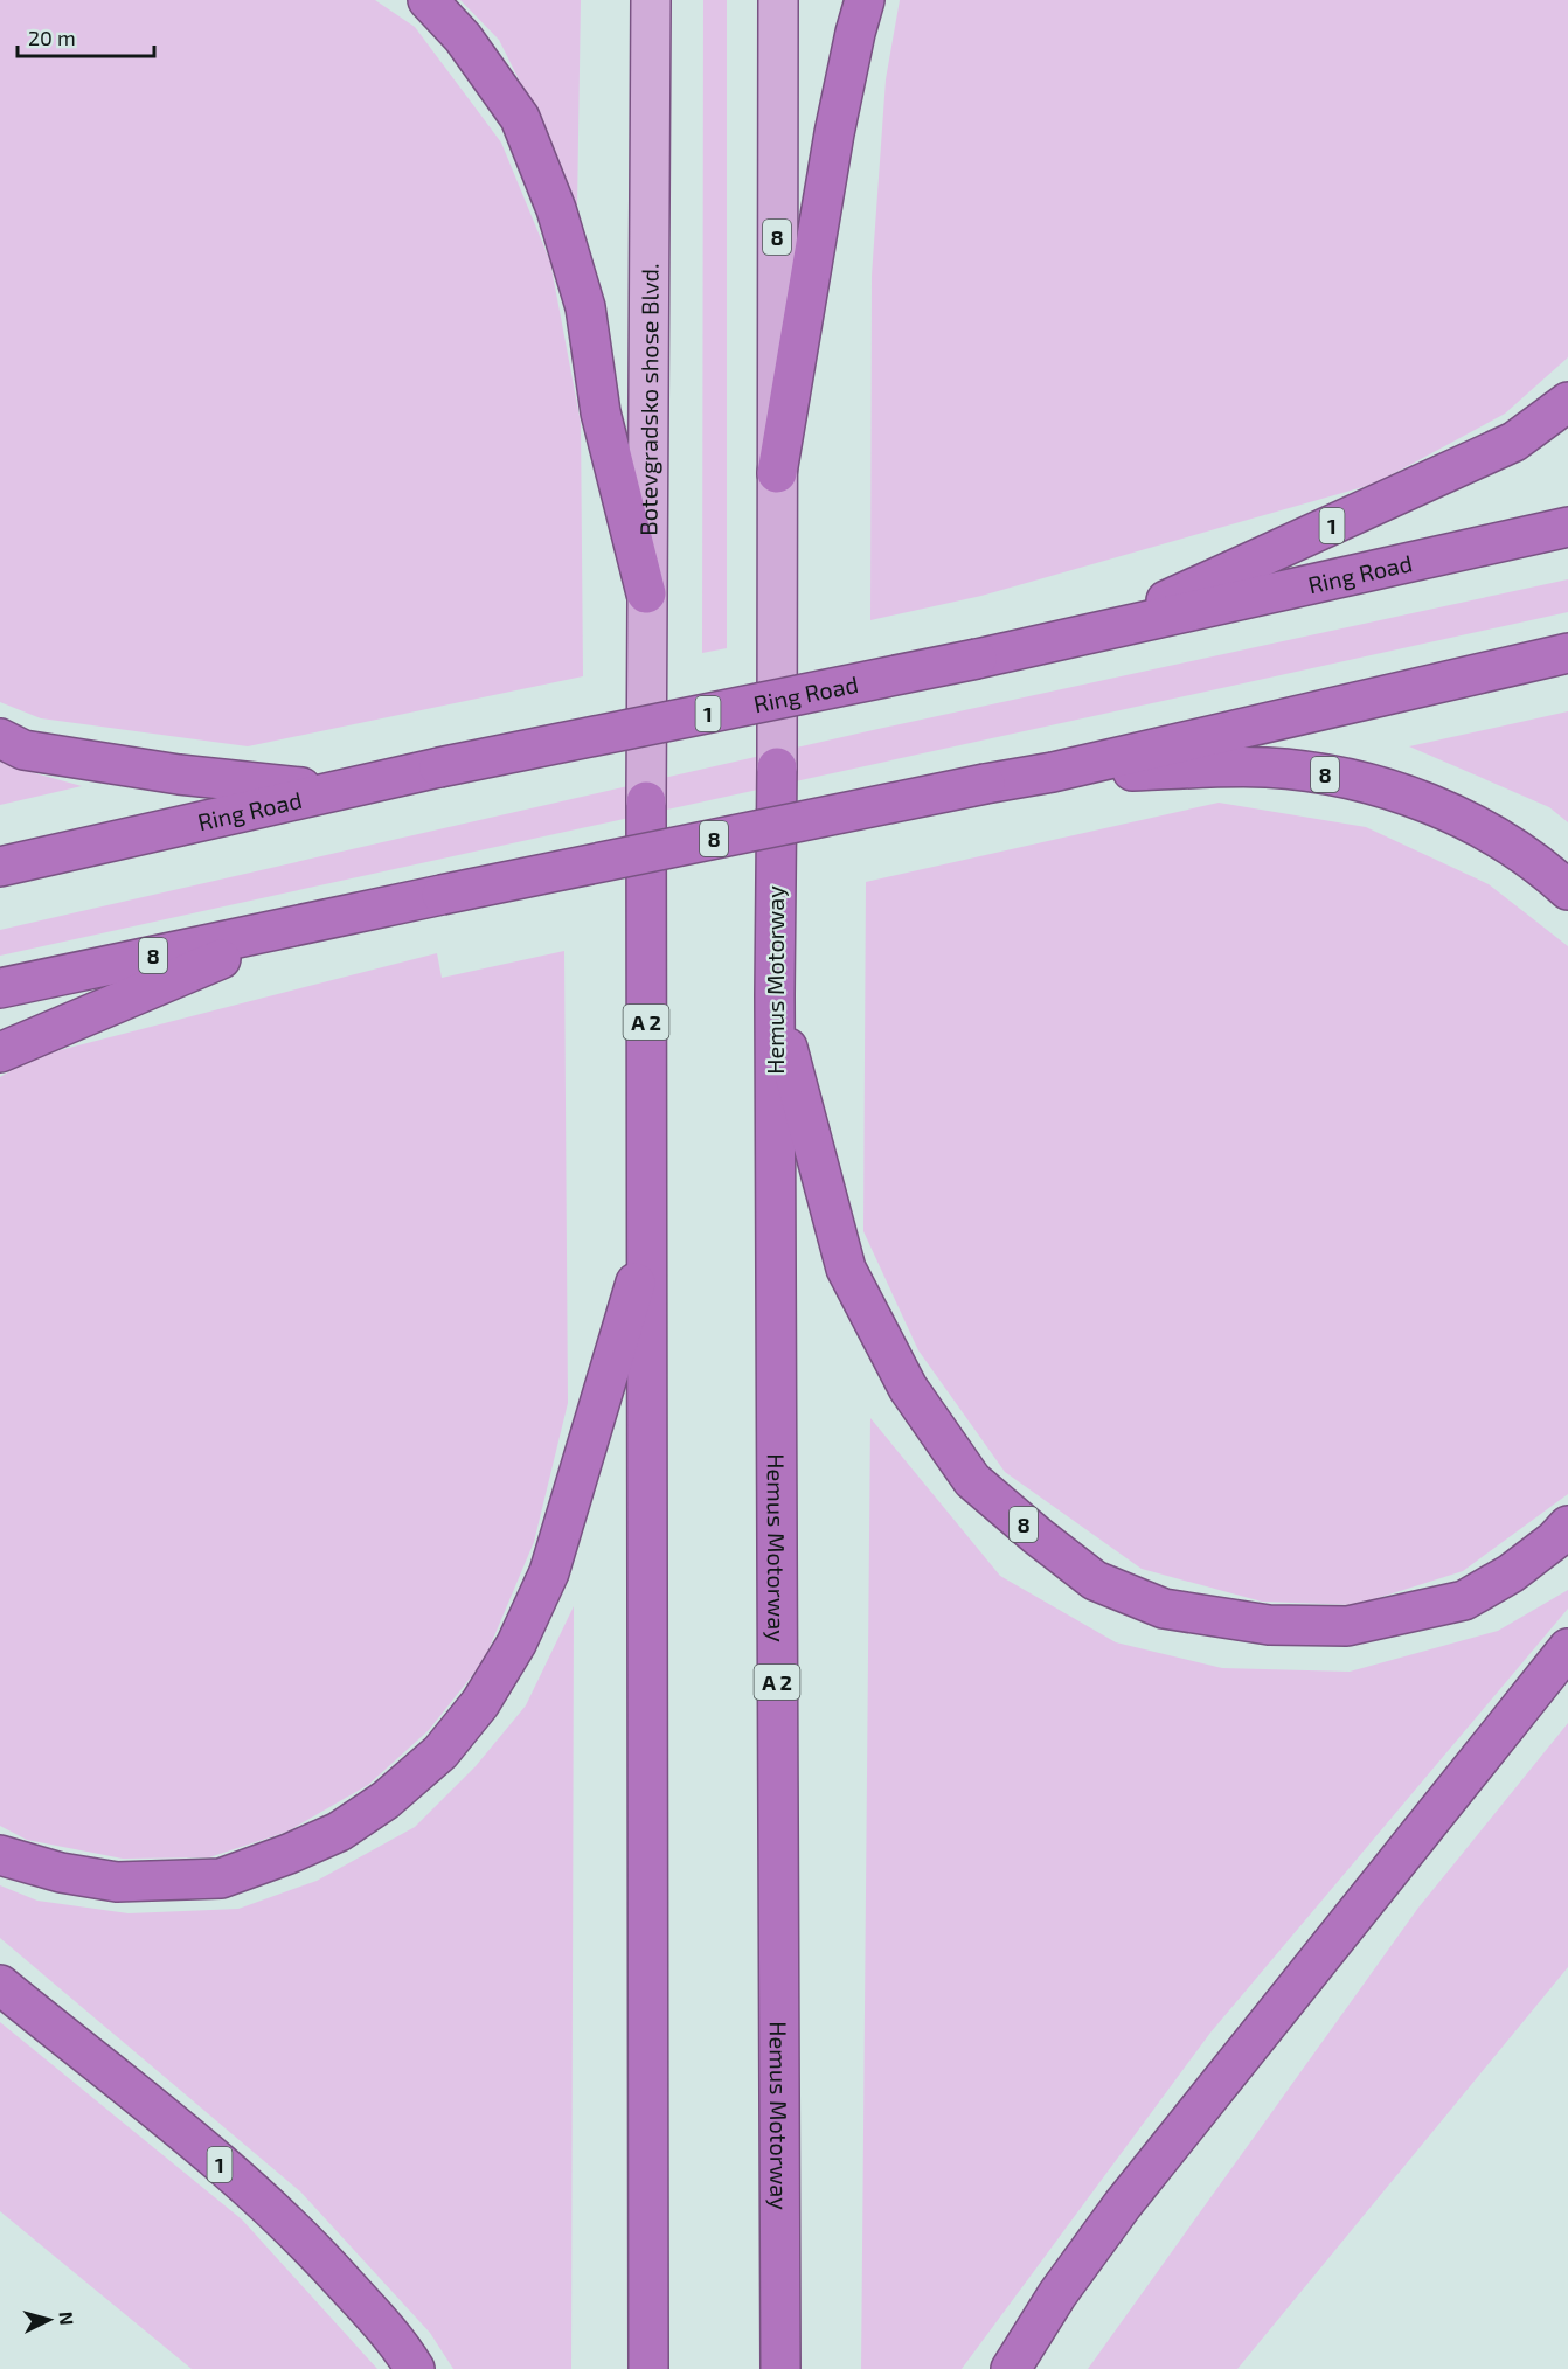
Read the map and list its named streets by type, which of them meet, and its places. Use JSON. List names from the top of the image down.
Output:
{
  "streets": {
    "highway": [
      "8",
      "1",
      "Ring Road",
      "Hemus Motorway",
      "A 2"
    ],
    "main road": ["Botevgradsko shose Blvd."]
  },
  "crossings": [
    ["8", "Hemus Motorway"],
    ["Botevgradsko shose Blvd.", "A 2"],
    ["1", "Ring Road"]
  ],
  "scale_bar": "20 m",
  "north": "right"
}
